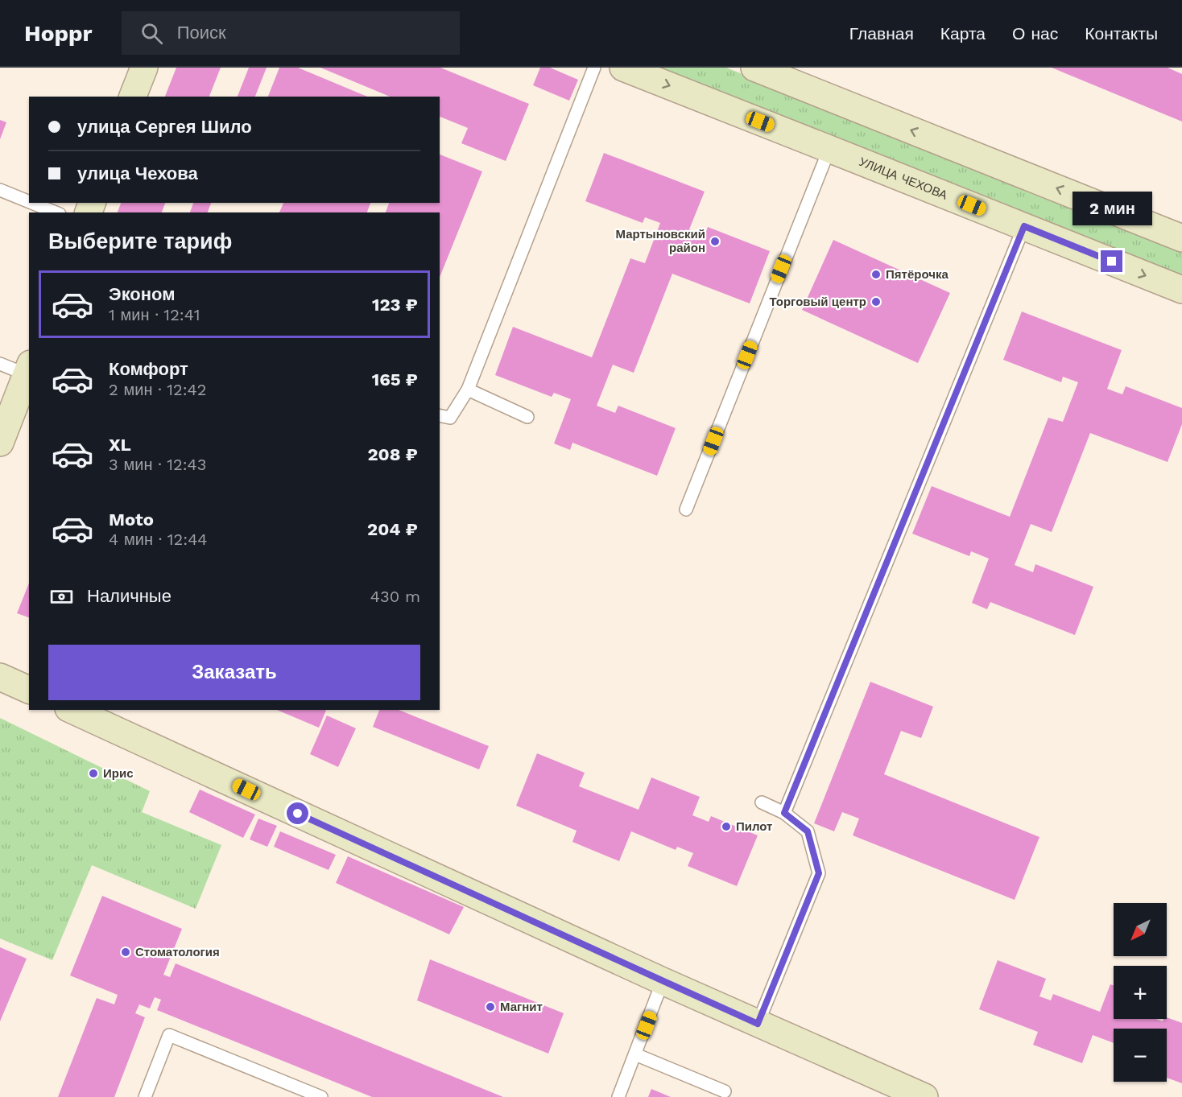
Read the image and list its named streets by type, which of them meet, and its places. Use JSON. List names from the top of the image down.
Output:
{
  "streets": {
    "street": ["УЛИЦА ЧЕХОВА"]
  },
  "places": [
    "Мартыновский район",
    "Пятёрочка",
    "Торговый центр",
    "Ирис",
    "Пилот",
    "Стоматология",
    "Магнит"
  ],
  "north": "bottom left",
  "page": {
    "header": "Hoppr",
    "search": "Поиск",
    "nav": [
      "Главная",
      "Карта",
      "О нас",
      "Контакты"
    ],
    "banner": ["улица Сергея Шило", "улица Чехова"],
    "bubble": "2 мин",
    "heading": "Выберите тариф",
    "list": [
      {
        "name": "Эконом",
        "note": "1 мин · 12:41",
        "value": "123 ₽"
      },
      {
        "name": "Комфорт",
        "note": "2 мин · 12:42",
        "value": "165 ₽"
      },
      {
        "name": "XL",
        "note": "3 мин · 12:43",
        "value": "208 ₽"
      },
      {
        "name": "Moto",
        "note": "4 мин · 12:44",
        "value": "204 ₽"
      }
    ],
    "pay": ["Наличные", "430 m"],
    "buttons": "Заказать",
    "map_buttons": ["+", "−"]
  }
}
